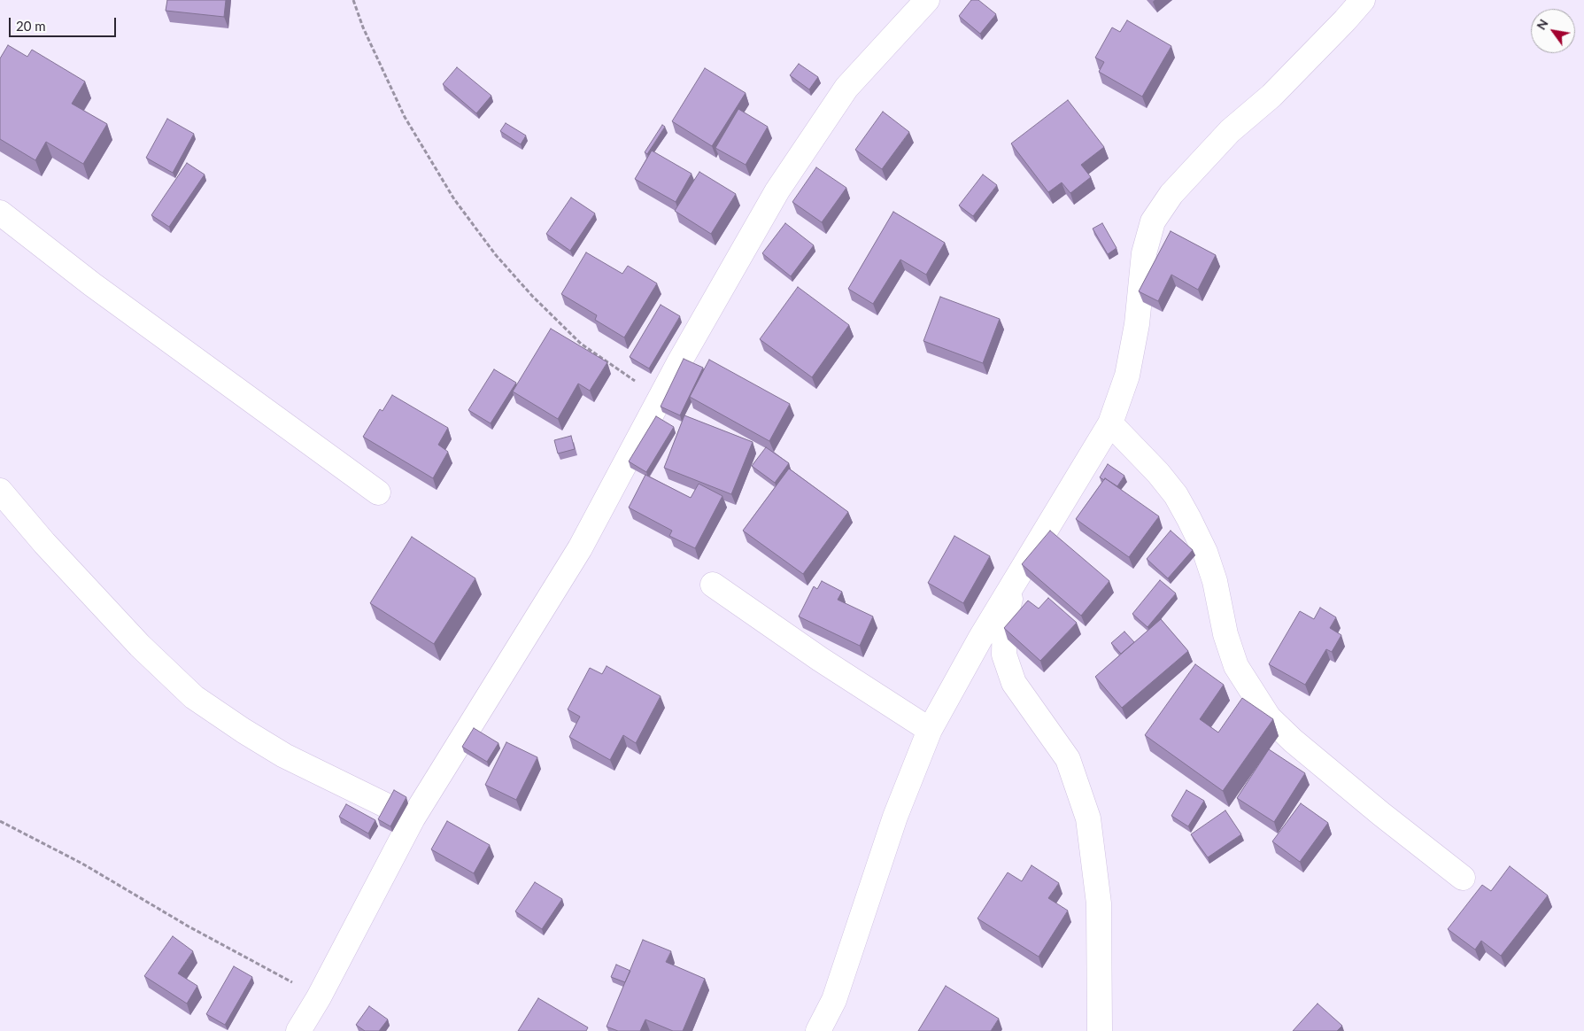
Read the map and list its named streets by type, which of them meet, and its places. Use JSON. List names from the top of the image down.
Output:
{
  "scale_bar": "20 m",
  "north": "top left"
}
